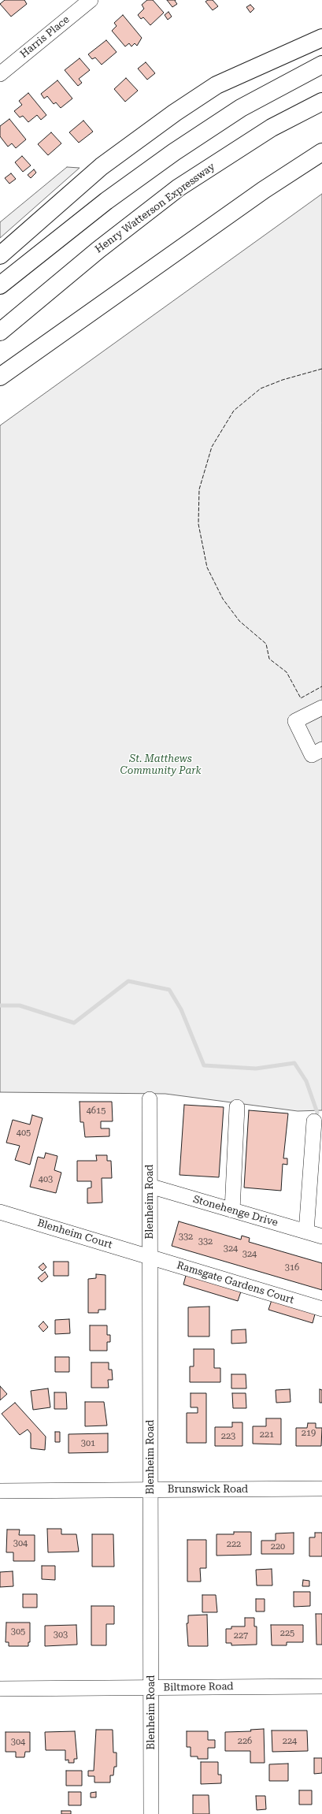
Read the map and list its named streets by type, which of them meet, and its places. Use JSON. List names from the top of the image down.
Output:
{
  "streets": {
    "highway": ["Henry Watterson Expressway"],
    "street": [
      "Harris Place",
      "Blenheim Road",
      "Stonehenge Drive",
      "Blenheim Court",
      "Ramsgate Gardens Court",
      "Brunswick Road",
      "Biltmore Road"
    ]
  },
  "crossings": [
    ["Blenheim Road", "Stonehenge Drive"],
    ["Blenheim Road", "Blenheim Court"],
    ["Blenheim Road", "Ramsgate Gardens Court"],
    ["Blenheim Road", "Brunswick Road"],
    ["Blenheim Road", "Biltmore Road"],
    ["Blenheim Court", "Ramsgate Gardens Court"]
  ],
  "parks": ["St. Matthews Community Park"],
  "house_numbers": [
    "4615",
    "405",
    "403",
    "332",
    "332",
    "324",
    "324",
    "316",
    "219",
    "221",
    "223",
    "301",
    "304",
    "222",
    "220",
    "305",
    "225",
    "303",
    "227",
    "226",
    "224",
    "304"
  ]
}
